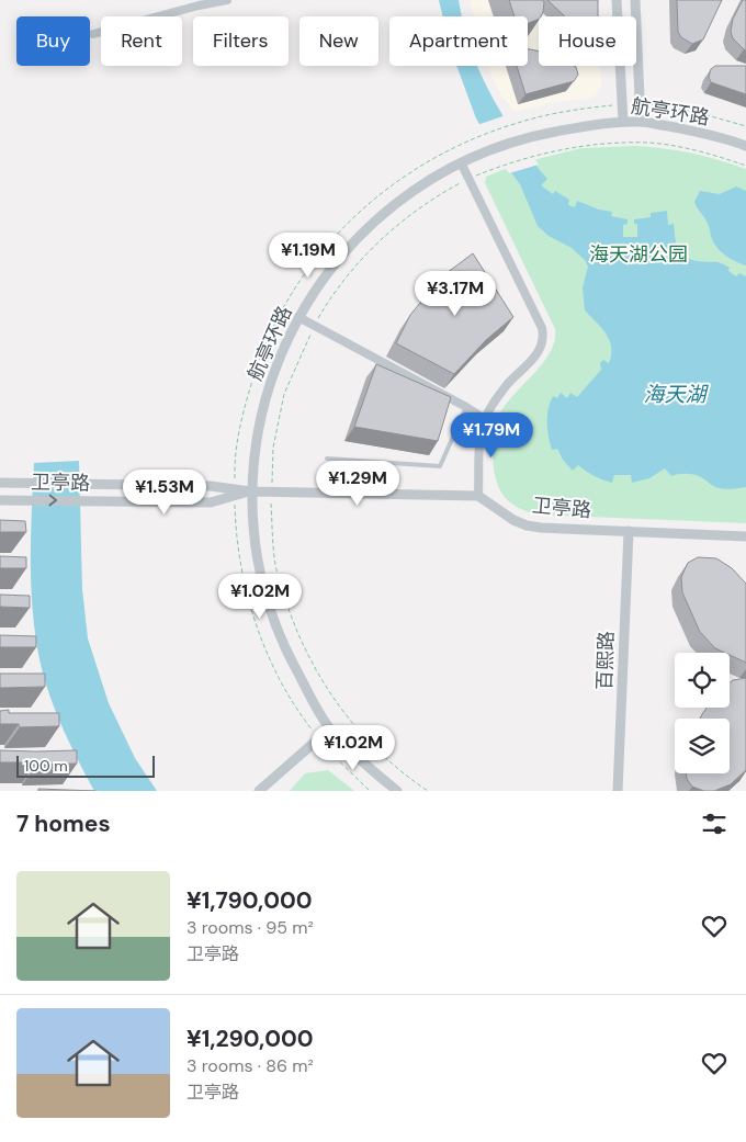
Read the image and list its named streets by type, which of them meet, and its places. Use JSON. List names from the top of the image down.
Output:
{
  "streets": {
    "street": ["航亭环路", "卫亭路", "百熙路"]
  },
  "crossings": [
    ["航亭环路", "卫亭路"],
    ["卫亭路", "百熙路"]
  ],
  "water": ["海天湖"],
  "parks": ["海天湖公园"],
  "scale_bar": "100 m",
  "page": {
    "chip": [
      "Buy",
      "Rent",
      "Filters",
      "New",
      "Apartment",
      "House"
    ],
    "price": [
      "¥1.19M",
      "¥3.17M",
      "¥1.79M",
      "¥1.29M",
      "¥1.53M",
      "¥1.02M",
      "¥1.02M"
    ],
    "scale": "100 m",
    "heading": "7 homes",
    "list": [
      {
        "name": "¥1,790,000",
        "note": "3 rooms · 95 m² · 卫亭路"
      },
      {
        "name": "¥1,290,000",
        "note": "3 rooms · 86 m² · 卫亭路"
      }
    ]
  }
}
